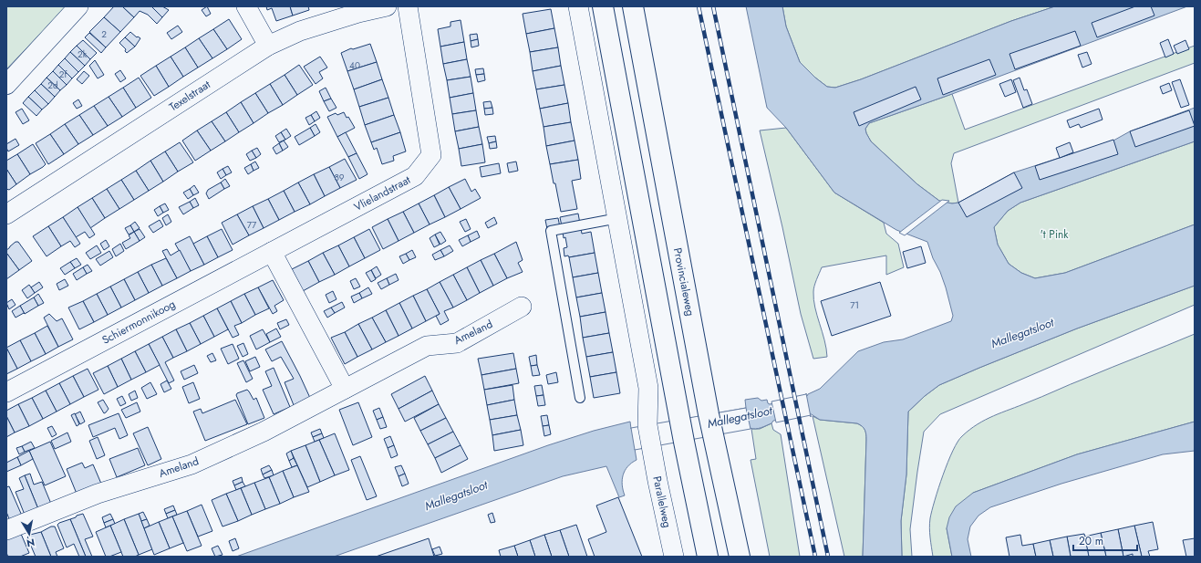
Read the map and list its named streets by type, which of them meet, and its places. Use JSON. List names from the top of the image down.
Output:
{
  "streets": {
    "main road": ["Provincialeweg"],
    "street": [
      "Texelstraat",
      "Vlielandstraat",
      "Schiermonnikoog",
      "Ameland",
      "Parallelweg"
    ]
  },
  "crossings": [
    ["Vlielandstraat", "Schiermonnikoog"]
  ],
  "water": ["Mallegatsloot"],
  "parks": ["'t Pink"],
  "house_numbers": [
    "2",
    "2k",
    "40",
    "2f",
    "2d",
    "89",
    "77",
    "71"
  ],
  "scale_bar": "20 m",
  "north": "bottom"
}
